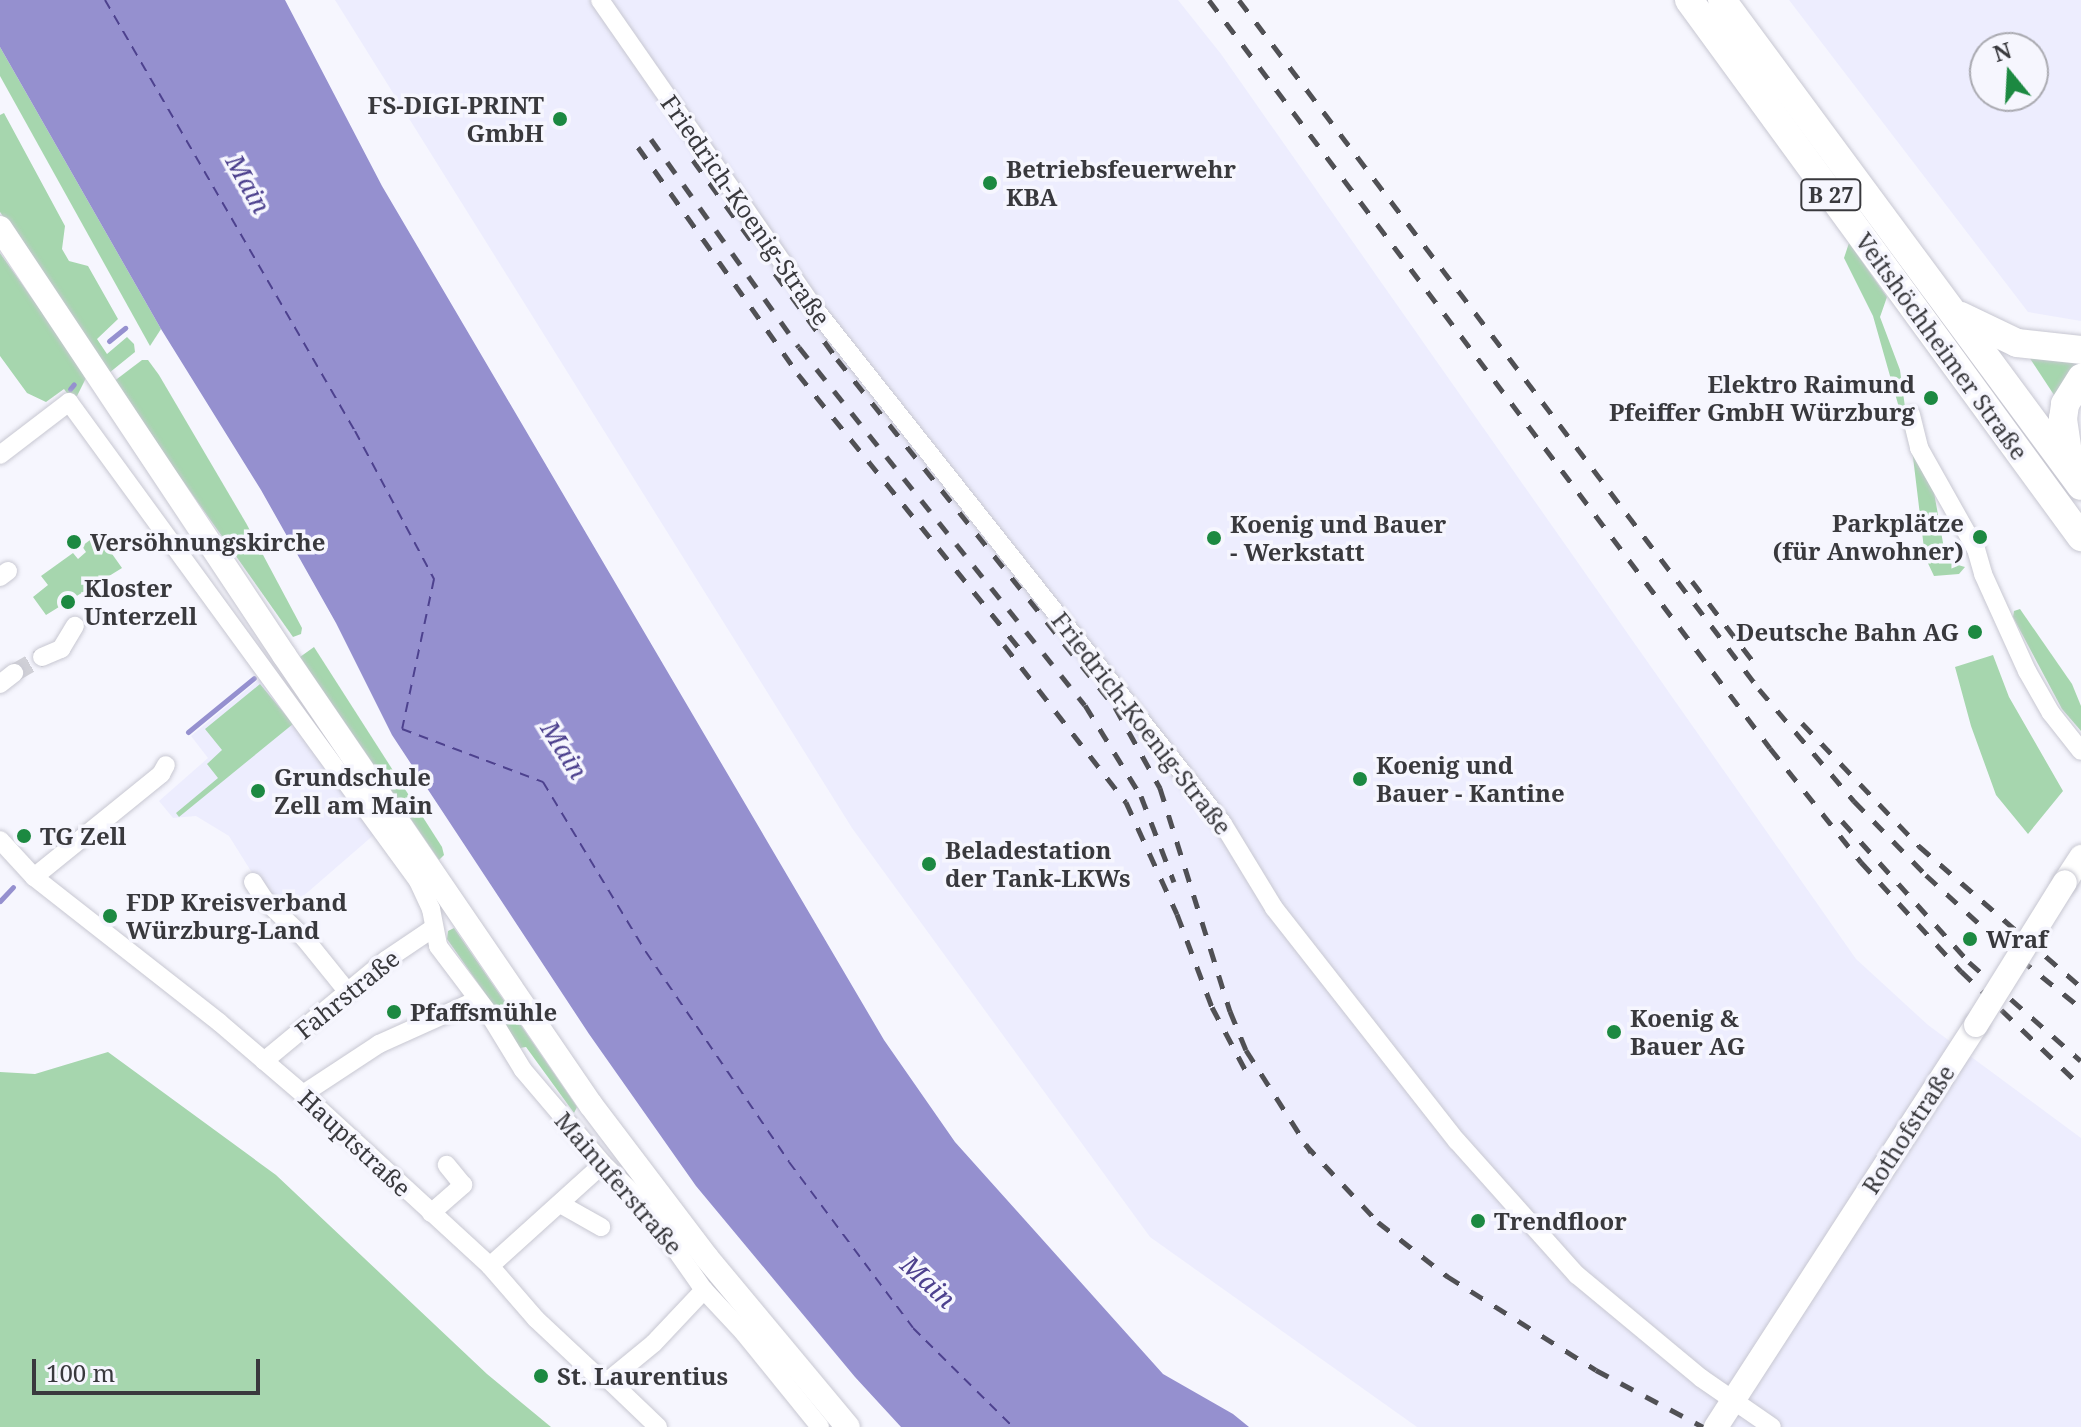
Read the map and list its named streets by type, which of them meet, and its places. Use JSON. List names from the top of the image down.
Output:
{
  "streets": {
    "highway": ["B 27", "Veitshöchheimer Straße"],
    "main road": ["Rothofstraße"],
    "street": [
      "Friedrich-Koenig-Straße",
      "Fahrstraße",
      "Hauptstraße",
      "Mainuferstraße"
    ]
  },
  "crossings": [
    ["Friedrich-Koenig-Straße", "Rothofstraße"],
    ["Fahrstraße", "Hauptstraße"],
    ["Fahrstraße", "Mainuferstraße"]
  ],
  "water": ["Main"],
  "places": [
    "FS-DIGI-PRINT GmbH",
    "Betriebsfeuerwehr KBA",
    "Elektro Raimund Pfeiffer GmbH Würzburg",
    "Parkplätze (für Anwohner)",
    "Koenig und Bauer - Werkstatt",
    "Versöhnungskirche",
    "Kloster Unterzell",
    "Deutsche Bahn AG",
    "Koenig und Bauer - Kantine",
    "Grundschule Zell am Main",
    "TG Zell",
    "Beladestation der Tank-LKWs",
    "FDP Kreisverband Würzburg-Land",
    "Wraf",
    "Pfaffsmühle",
    "Koenig & Bauer AG",
    "Trendfloor",
    "St. Laurentius"
  ],
  "scale_bar": "100 m",
  "north": "top"
}
